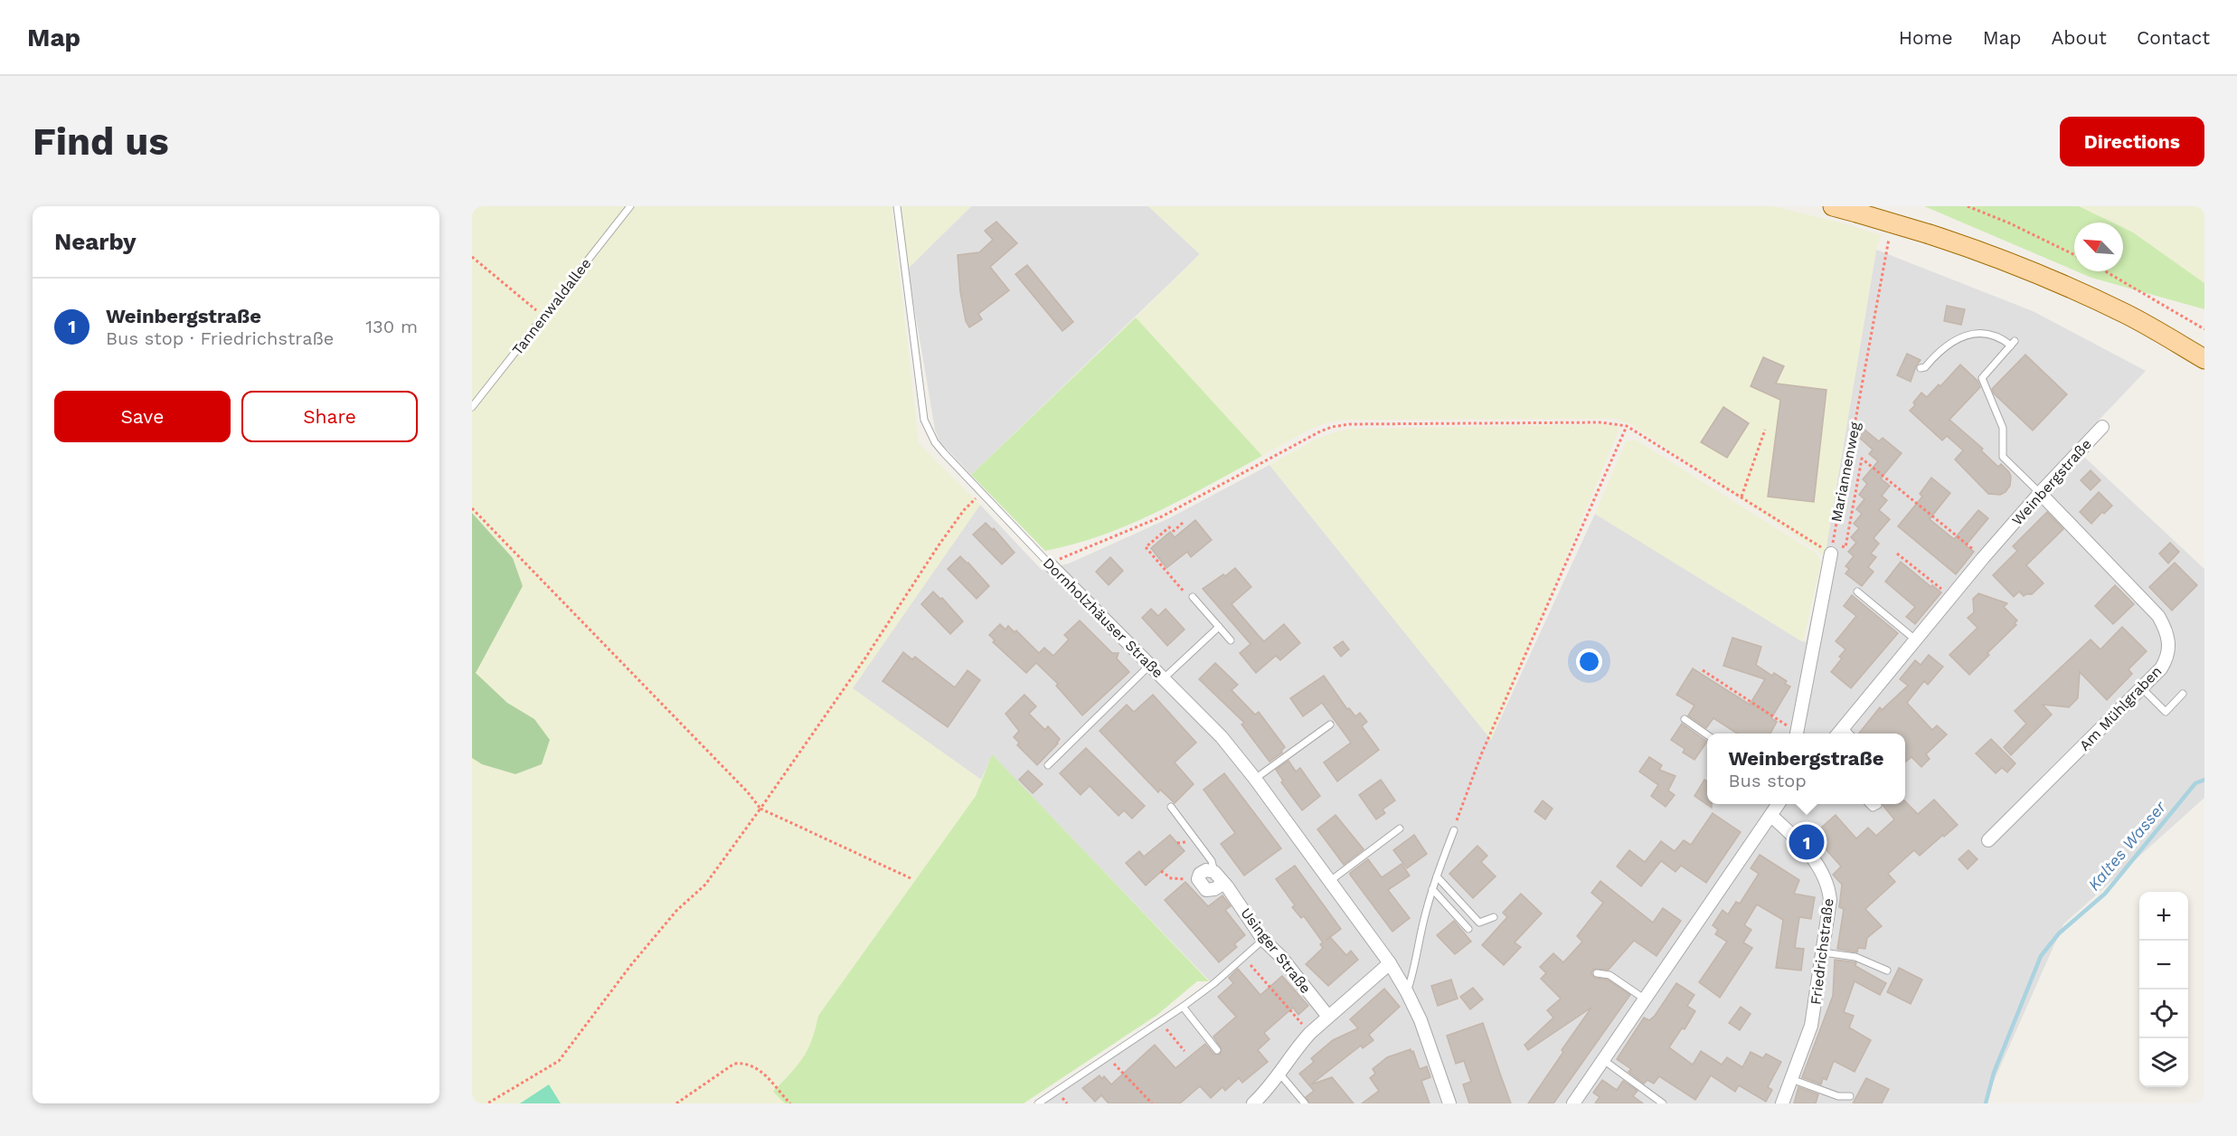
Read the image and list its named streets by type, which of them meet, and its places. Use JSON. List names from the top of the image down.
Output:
{
  "streets": {
    "street": [
      "Weinbergstraße",
      "Dornholzhäuser Straße",
      "Am Mühlgraben",
      "Usinger Straße",
      "Friedrichstraße"
    ],
    "lane": ["Tannenwaldallee"],
    "path": ["Mariannenweg"]
  },
  "crossings": [
    ["Weinbergstraße", "Am Mühlgraben"]
  ],
  "water": ["Kaltes Wasser"],
  "north": "top left",
  "page": {
    "header": "Map",
    "nav": [
      "Home",
      "Map",
      "About",
      "Contact"
    ],
    "buttons": [
      "Directions",
      ["Save", "Share"]
    ],
    "title": "Find us",
    "heading": "Nearby",
    "list": [
      {
        "mark": "1",
        "name": "Weinbergstraße",
        "note": "Bus stop · Friedrichstraße",
        "value": "130 m"
      }
    ],
    "popup": ["Weinbergstraße", "Bus stop"],
    "pins": "1",
    "map_buttons": ["+", "−"]
  }
}
